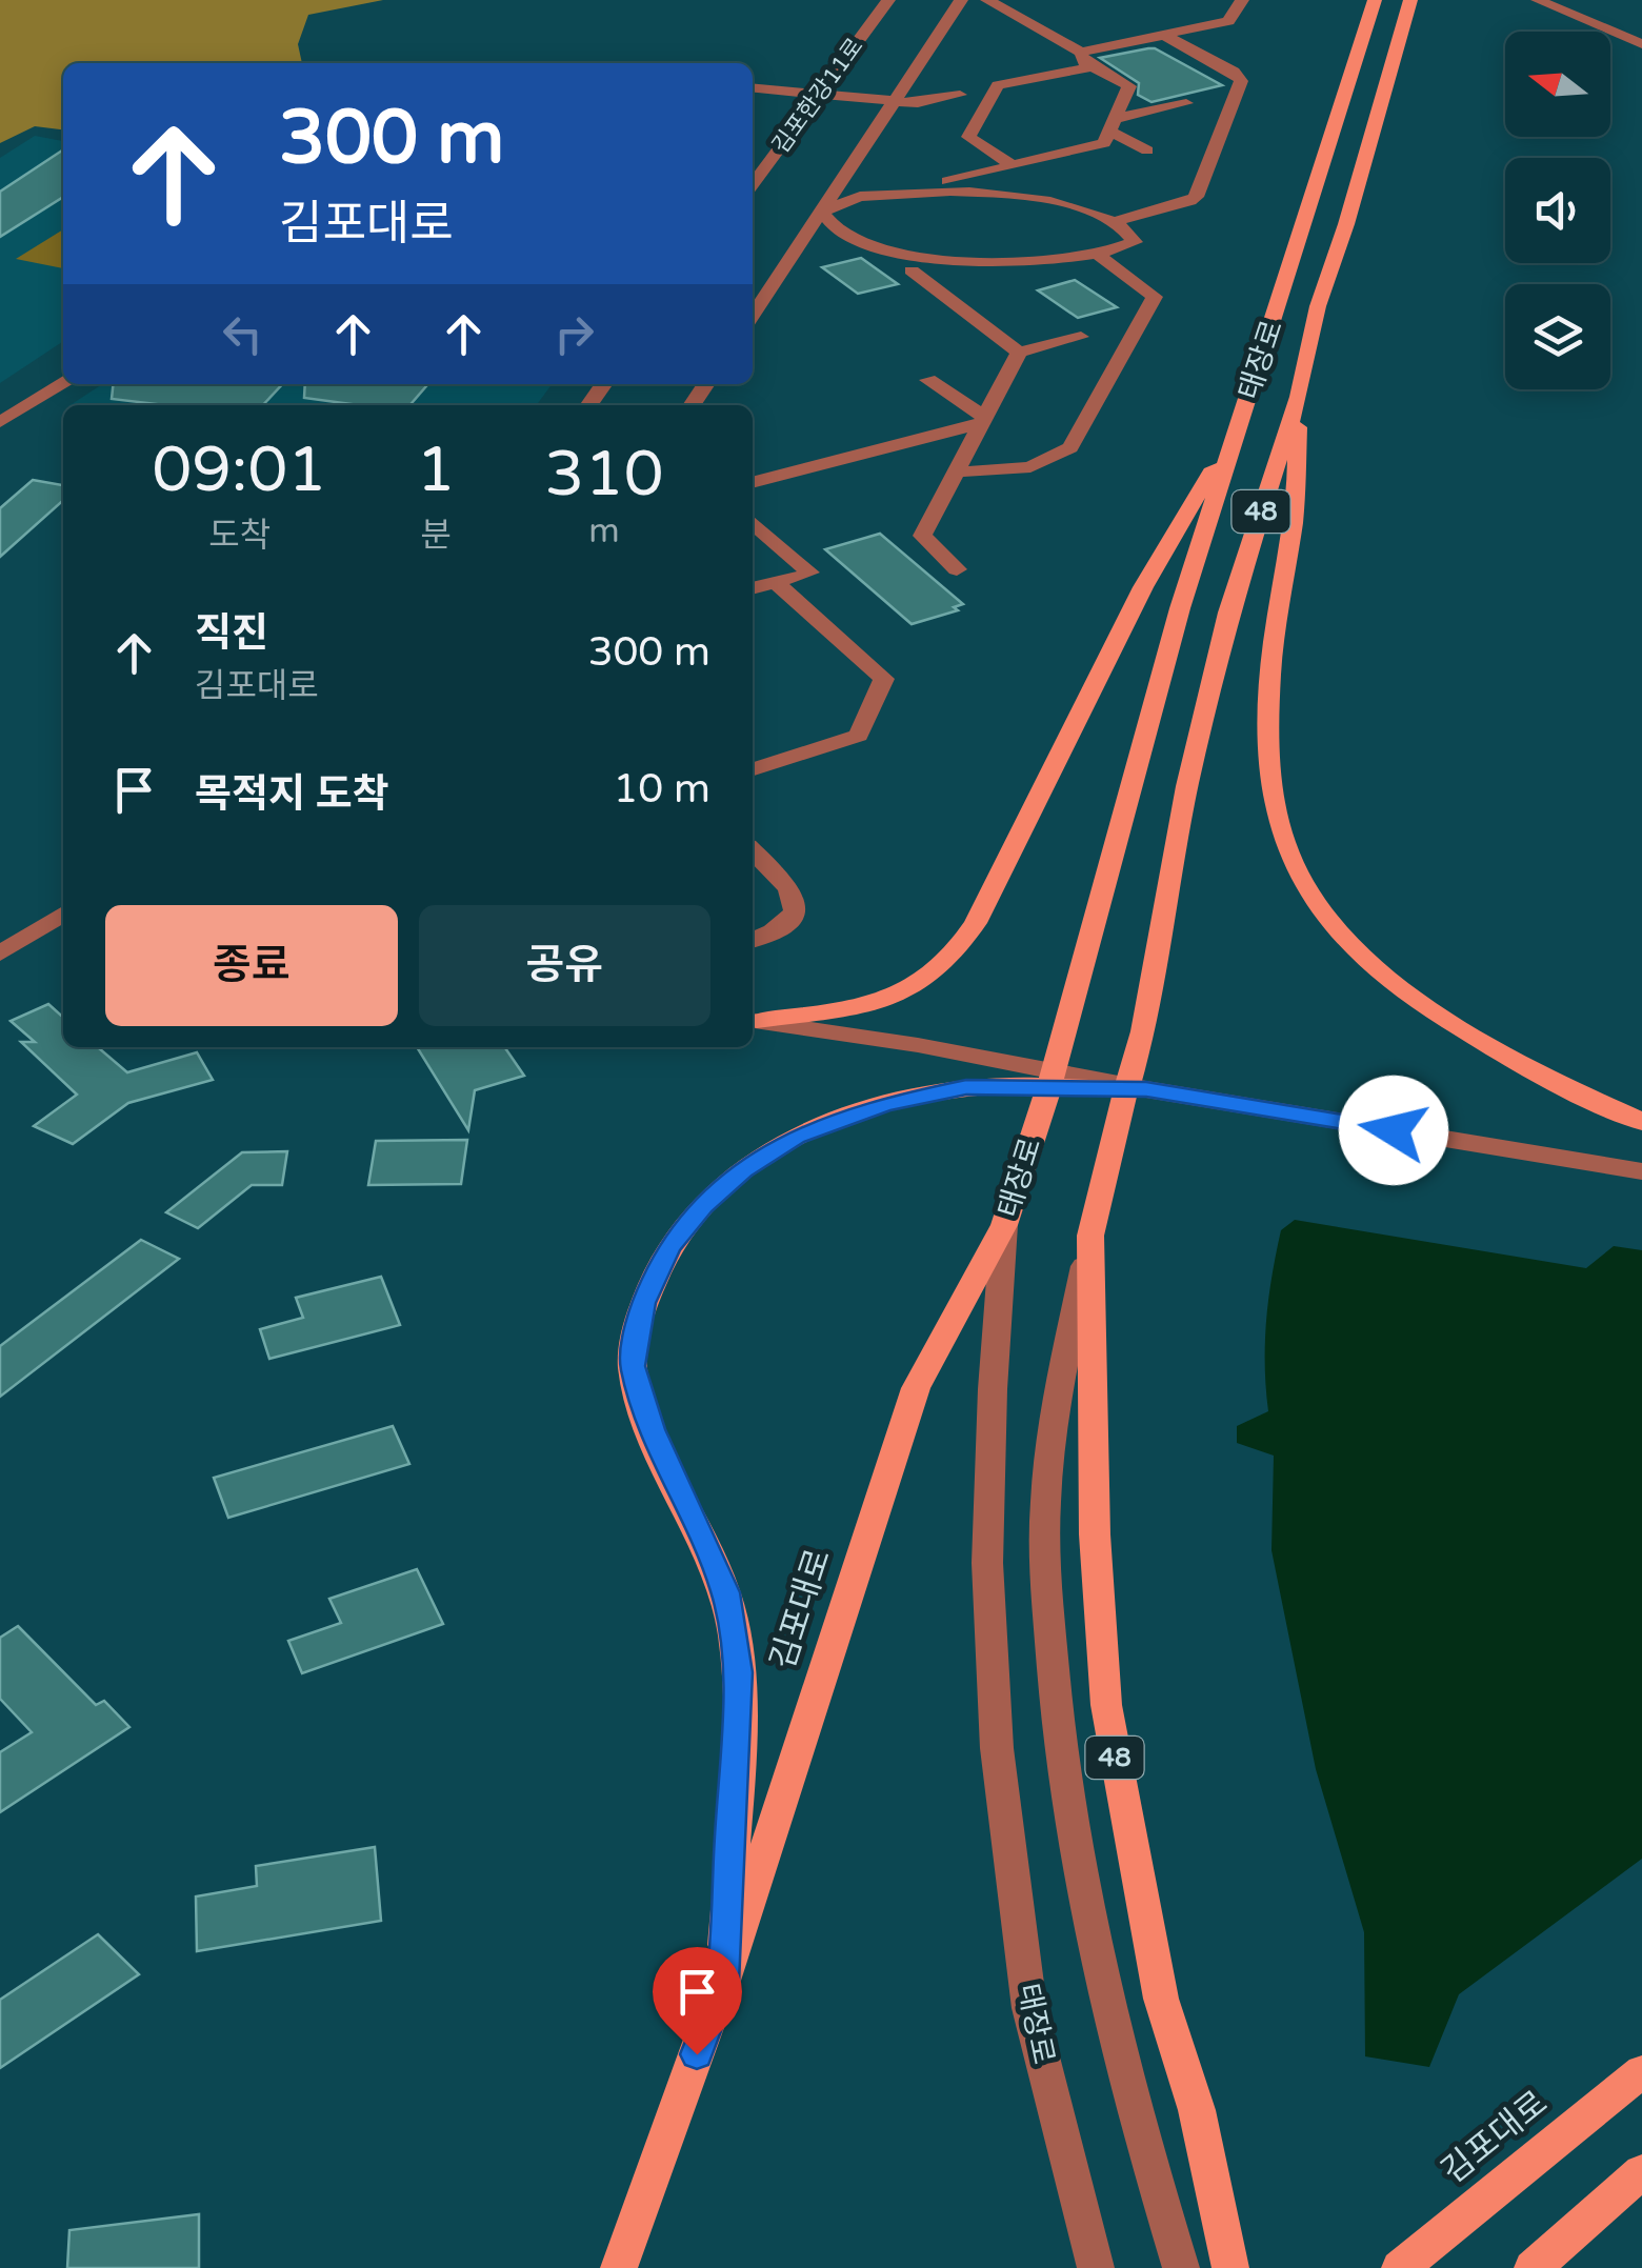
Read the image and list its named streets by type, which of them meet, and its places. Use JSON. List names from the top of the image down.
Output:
{
  "streets": {
    "main road": ["태장로", "48", "김포대로"],
    "street": ["김포한강11로"]
  },
  "crossings": [
    ["태장로", "48"],
    ["태장로", "김포대로"]
  ],
  "north": "left",
  "page": {
    "turn": ["300 m", "김포대로"],
    "eta": [
      "09:01",
      "도착",
      "1",
      "분",
      "310",
      "m"
    ],
    "list": [
      {
        "name": "직진",
        "note": "김포대로",
        "value": "300 m"
      },
      {
        "name": "목적지 도착",
        "value": "10 m"
      }
    ],
    "buttons": ["종료", "공유"]
  }
}
